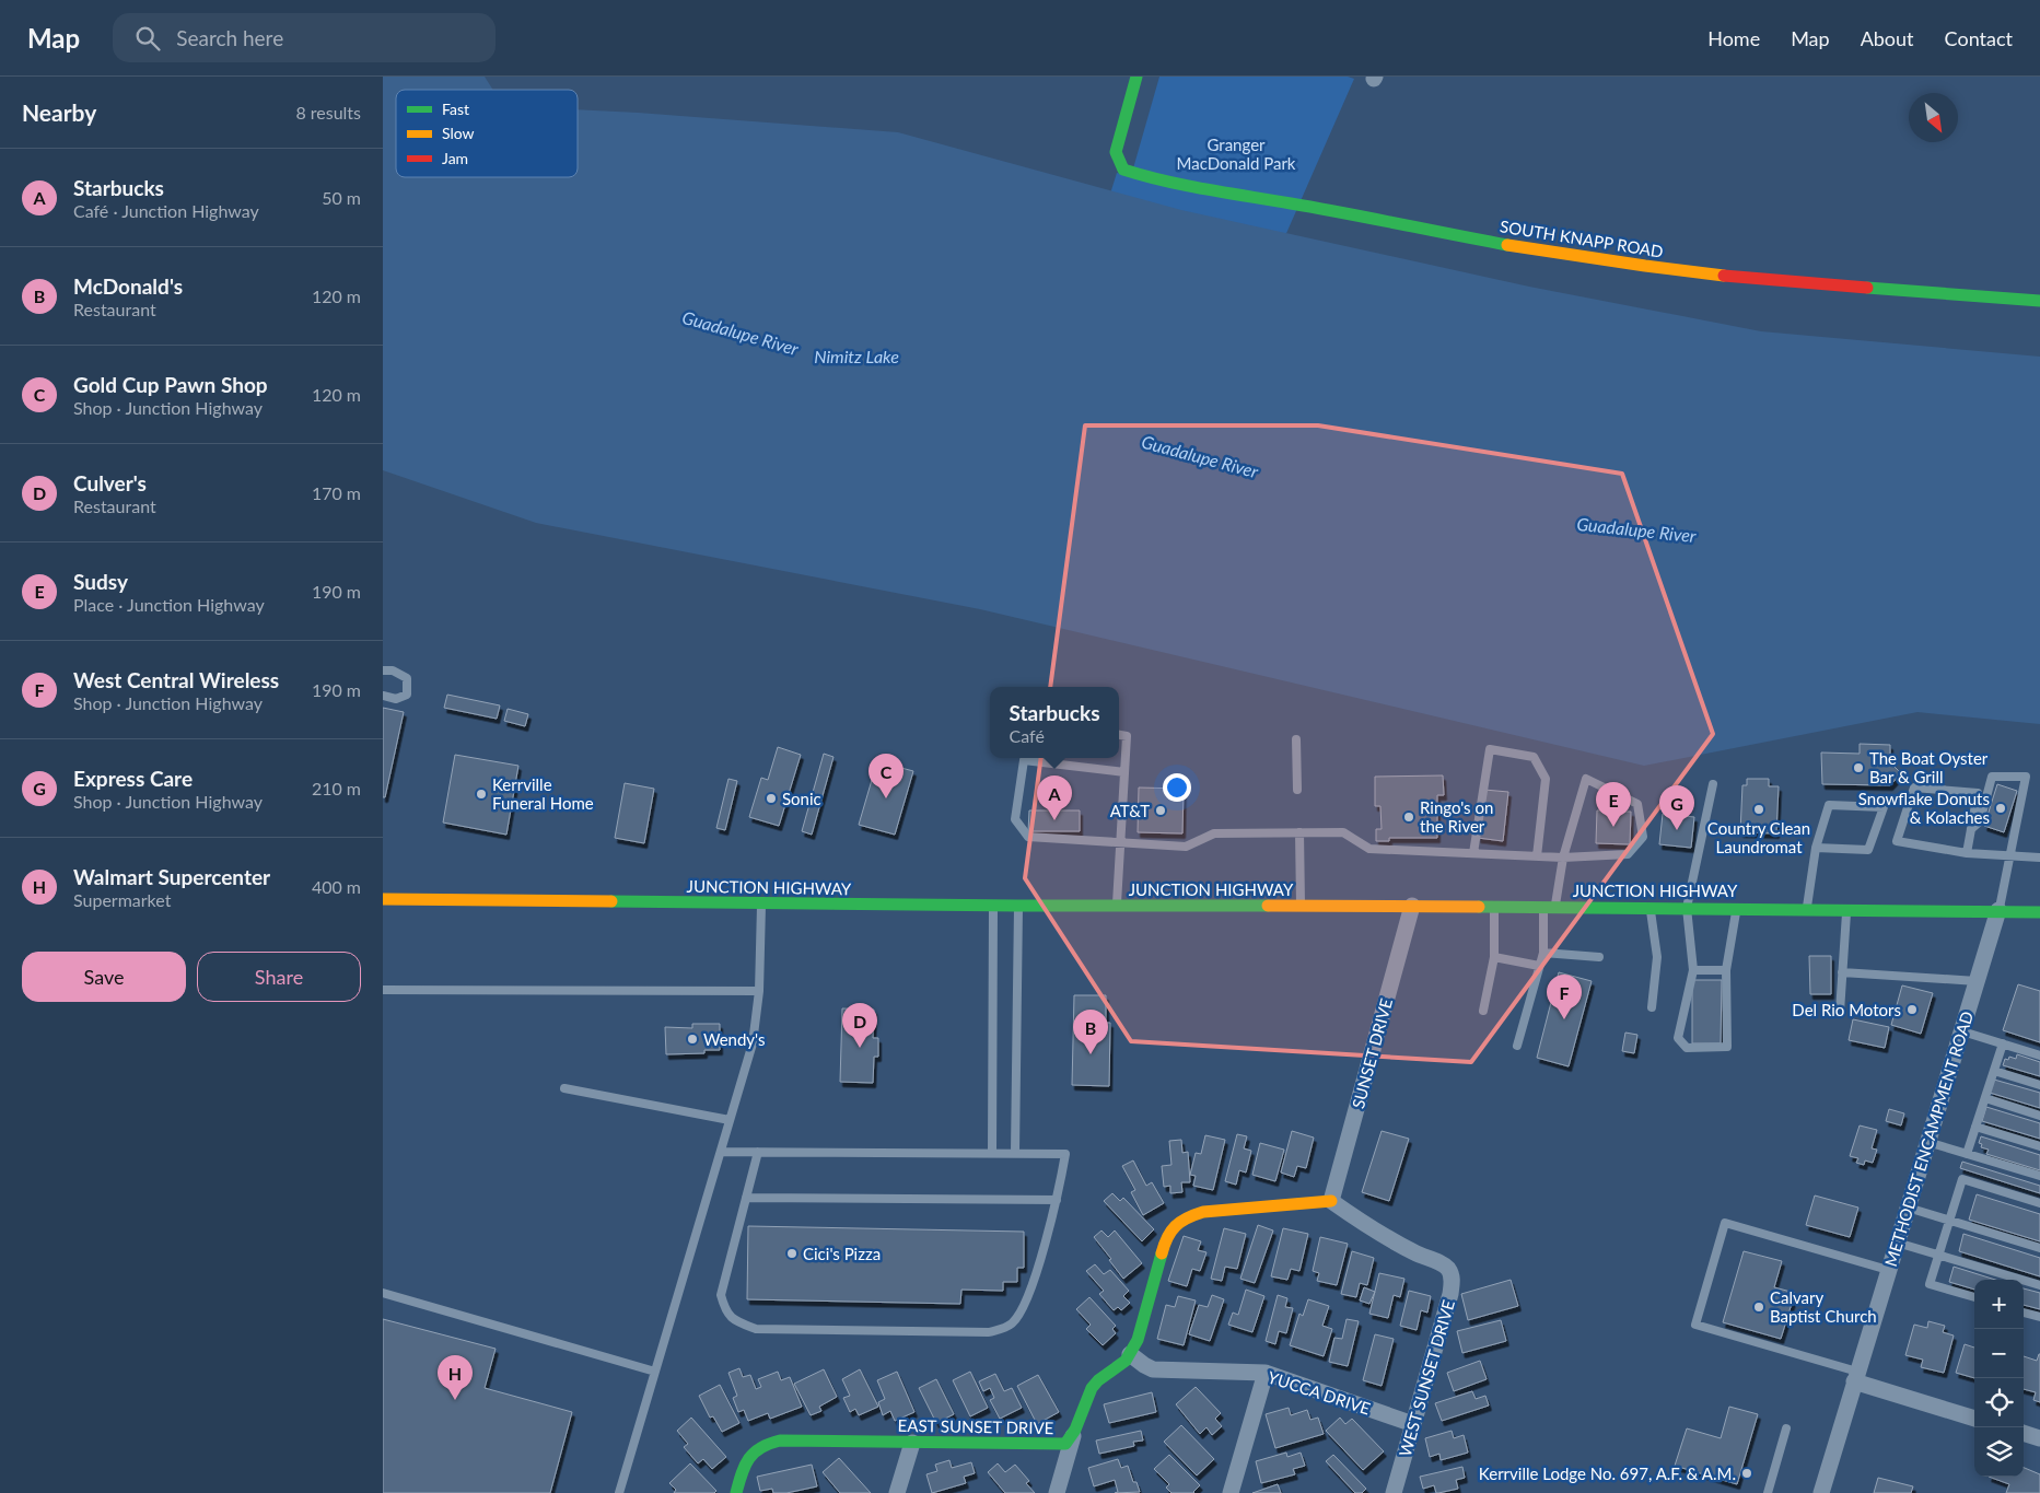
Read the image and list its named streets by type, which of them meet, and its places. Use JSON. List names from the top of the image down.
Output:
{
  "streets": {
    "street": [
      "SOUTH KNAPP ROAD",
      "JUNCTION HIGHWAY",
      "SUNSET DRIVE",
      "METHODIST ENCAMPMENT ROAD",
      "WEST SUNSET DRIVE",
      "YUCCA DRIVE",
      "EAST SUNSET DRIVE"
    ]
  },
  "crossings": [
    ["JUNCTION HIGHWAY", "SUNSET DRIVE"],
    ["JUNCTION HIGHWAY", "METHODIST ENCAMPMENT ROAD"],
    ["SUNSET DRIVE", "WEST SUNSET DRIVE"],
    ["SUNSET DRIVE", "EAST SUNSET DRIVE"],
    ["WEST SUNSET DRIVE", "YUCCA DRIVE"],
    ["WEST SUNSET DRIVE", "EAST SUNSET DRIVE"],
    ["YUCCA DRIVE", "EAST SUNSET DRIVE"]
  ],
  "water": ["Guadalupe River", "Nimitz Lake"],
  "parks": ["Granger MacDonald Park"],
  "places": [
    "The Boat Oyster Bar & Grill",
    "Kerrville Funeral Home",
    "Sonic",
    "Snowflake Donuts & Kolaches",
    "Country Clean Laundromat",
    "AT&T",
    "Ringo's on the River",
    "Del Rio Motors",
    "Wendy's",
    "Cici's Pizza",
    "Calvary Baptist Church",
    "Kerrville Lodge No. 697, A.F. & A.M."
  ],
  "legend": ["Fast", "Slow", "Jam"],
  "north": "bottom right",
  "page": {
    "header": "Map",
    "search": "Search here",
    "nav": [
      "Home",
      "Map",
      "About",
      "Contact"
    ],
    "heading": ["Nearby", "8 results"],
    "list": [
      {
        "mark": "A",
        "name": "Starbucks",
        "note": "Café · Junction Highway",
        "value": "50 m"
      },
      {
        "mark": "B",
        "name": "McDonald's",
        "note": "Restaurant",
        "value": "120 m"
      },
      {
        "mark": "C",
        "name": "Gold Cup Pawn Shop",
        "note": "Shop · Junction Highway",
        "value": "120 m"
      },
      {
        "mark": "D",
        "name": "Culver's",
        "note": "Restaurant",
        "value": "170 m"
      },
      {
        "mark": "E",
        "name": "Sudsy",
        "note": "Place · Junction Highway",
        "value": "190 m"
      },
      {
        "mark": "F",
        "name": "West Central Wireless",
        "note": "Shop · Junction Highway",
        "value": "190 m"
      },
      {
        "mark": "G",
        "name": "Express Care",
        "note": "Shop · Junction Highway",
        "value": "210 m"
      },
      {
        "mark": "H",
        "name": "Walmart Supercenter",
        "note": "Supermarket",
        "value": "400 m"
      }
    ],
    "popup": ["Starbucks", "Café"],
    "pins": [
      "C",
      "A",
      "E",
      "G",
      "F",
      "D",
      "B",
      "H"
    ],
    "buttons": ["Save", "Share"],
    "map_buttons": ["+", "−"]
  }
}
